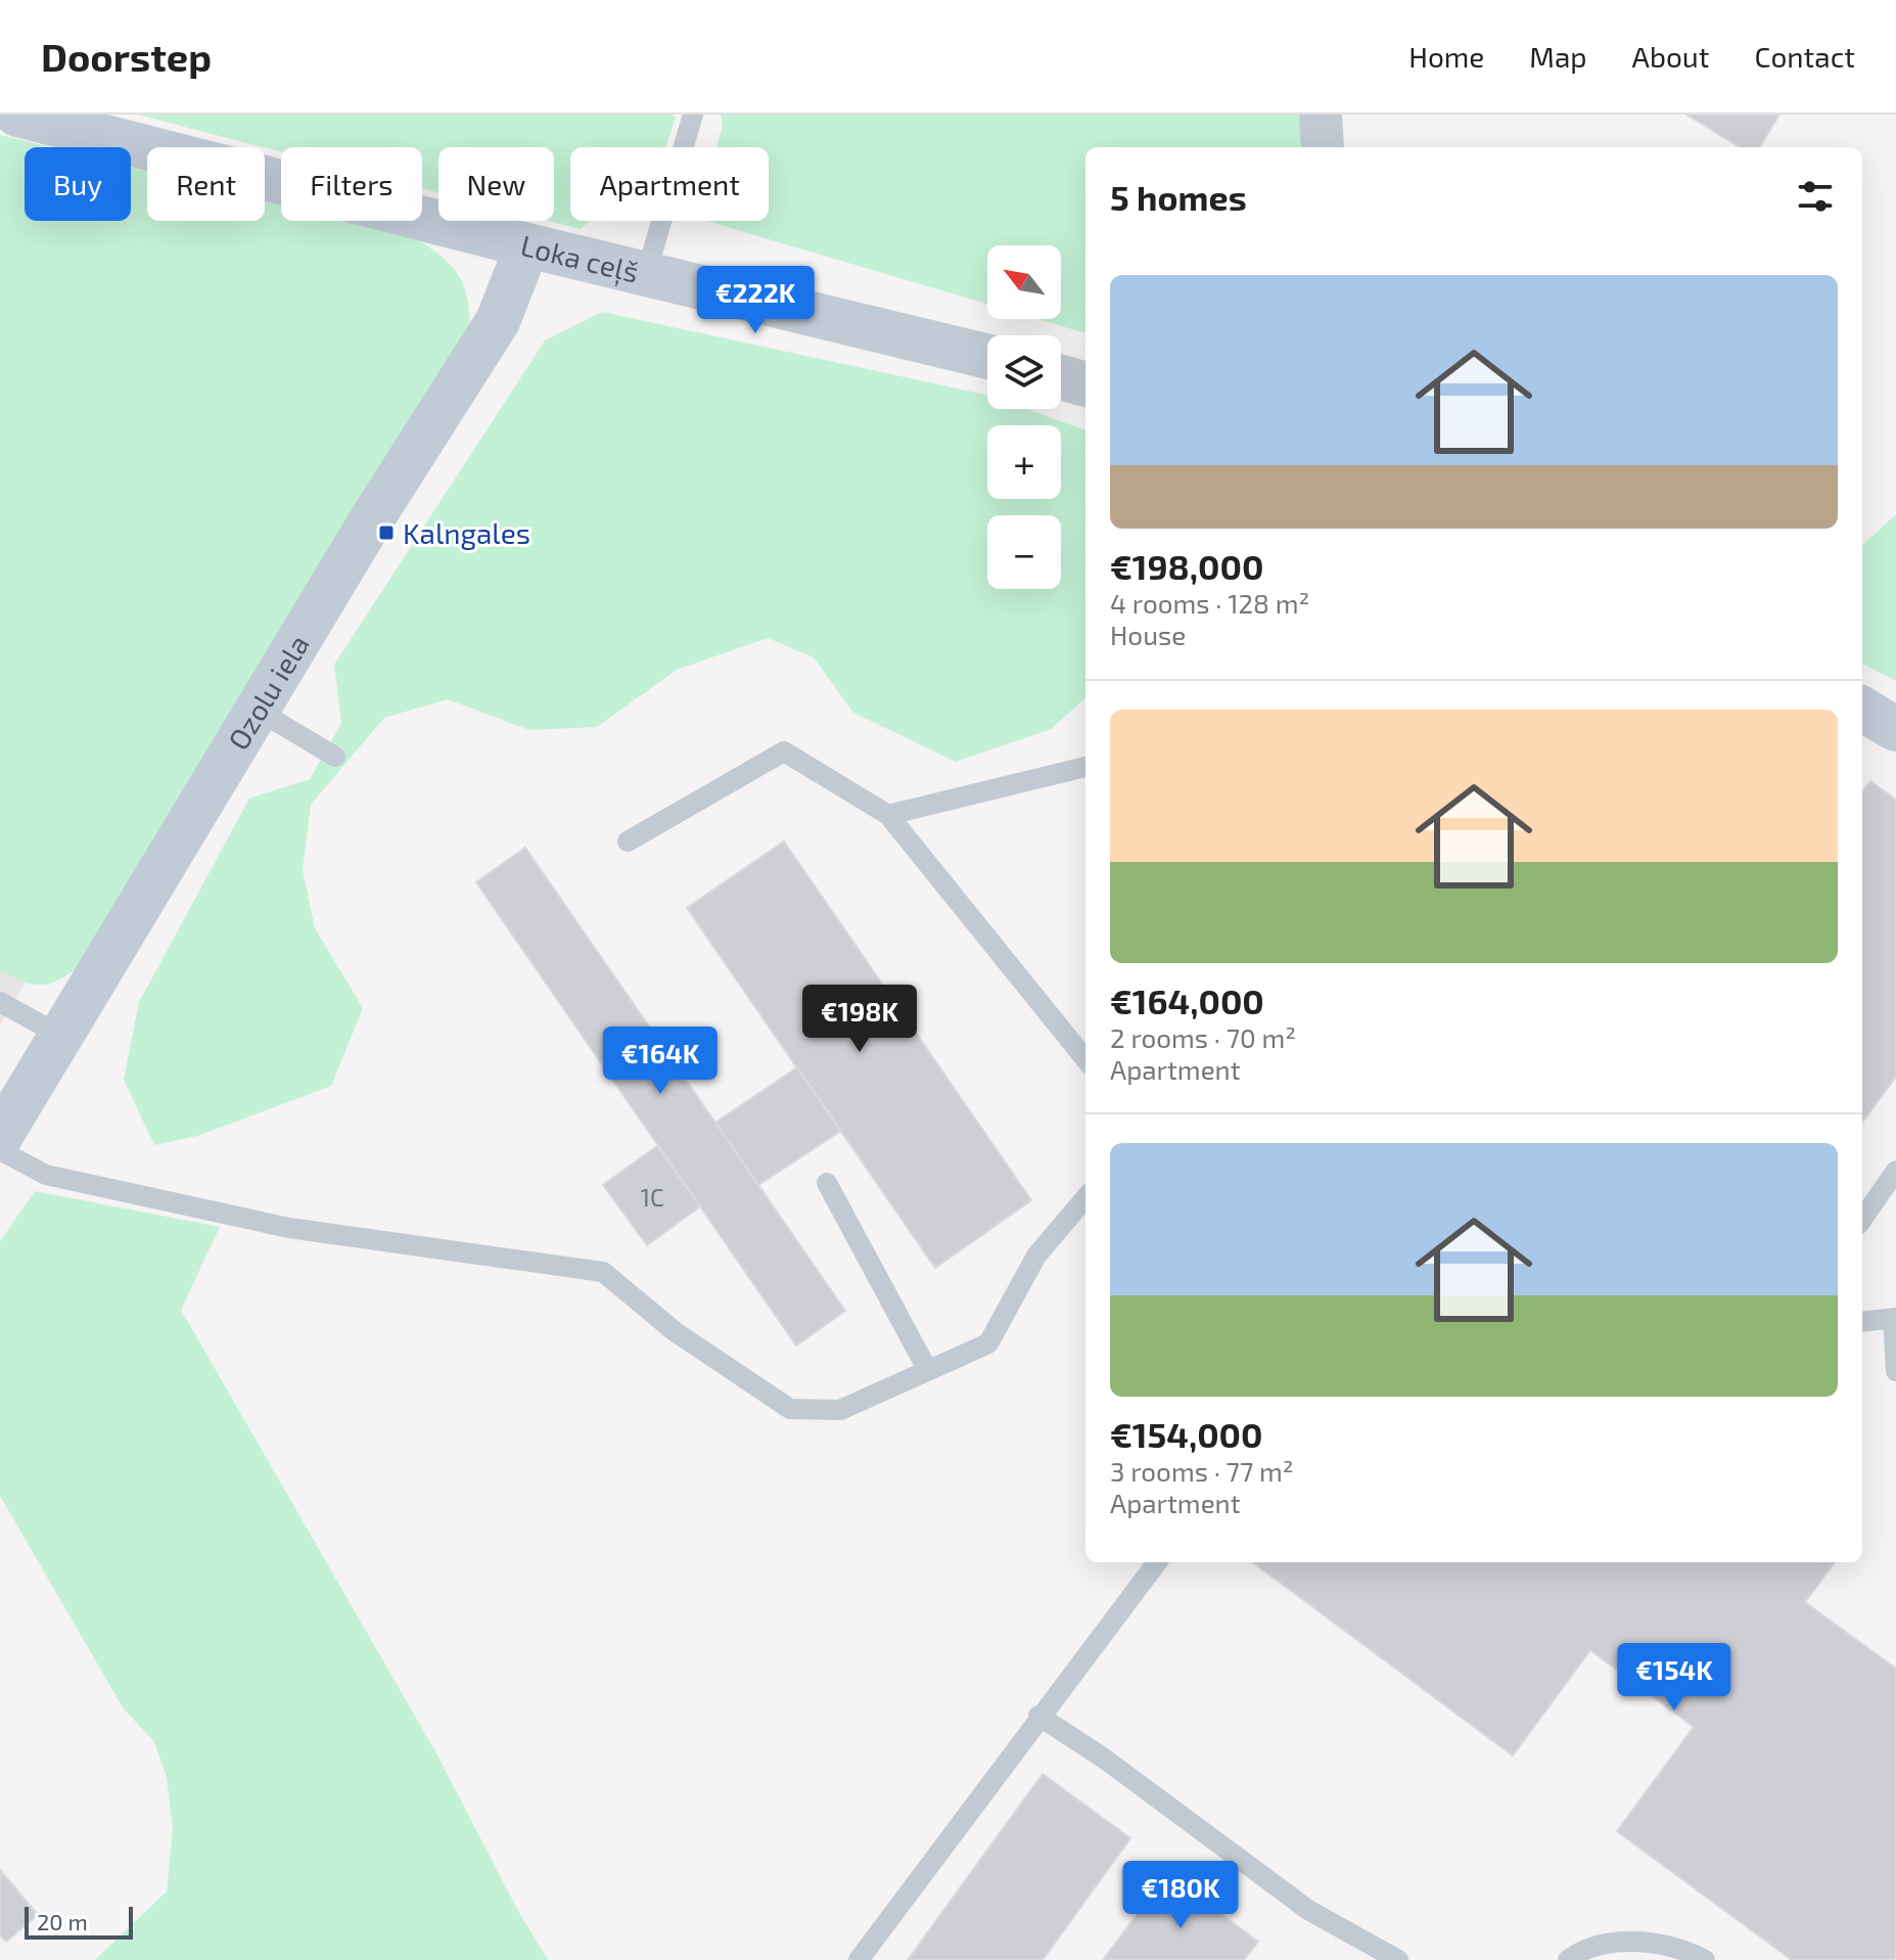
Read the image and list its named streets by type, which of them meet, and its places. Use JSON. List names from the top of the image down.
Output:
{
  "streets": {
    "main road": ["Loka ceļš", "Ozolu iela"]
  },
  "crossings": [
    ["Loka ceļš", "Ozolu iela"]
  ],
  "places": {
    "transit": ["Kalngales"]
  },
  "house_numbers": ["1C"],
  "scale_bar": "20 m",
  "north": "top left",
  "page": {
    "header": "Doorstep",
    "nav": [
      "Home",
      "Map",
      "About",
      "Contact"
    ],
    "chip": [
      "Buy",
      "Rent",
      "Filters",
      "New",
      "Apartment"
    ],
    "heading": "5 homes",
    "map_buttons": ["+", "−"],
    "list": [
      {
        "name": "€198,000",
        "note": "4 rooms · 128 m² · House"
      },
      {
        "name": "€164,000",
        "note": "2 rooms · 70 m² · Apartment"
      },
      {
        "name": "€154,000",
        "note": "3 rooms · 77 m² · Apartment"
      }
    ],
    "price": [
      "€222K",
      "€198K",
      "€164K",
      "€154K",
      "€180K"
    ],
    "scale": "20 m"
  }
}
